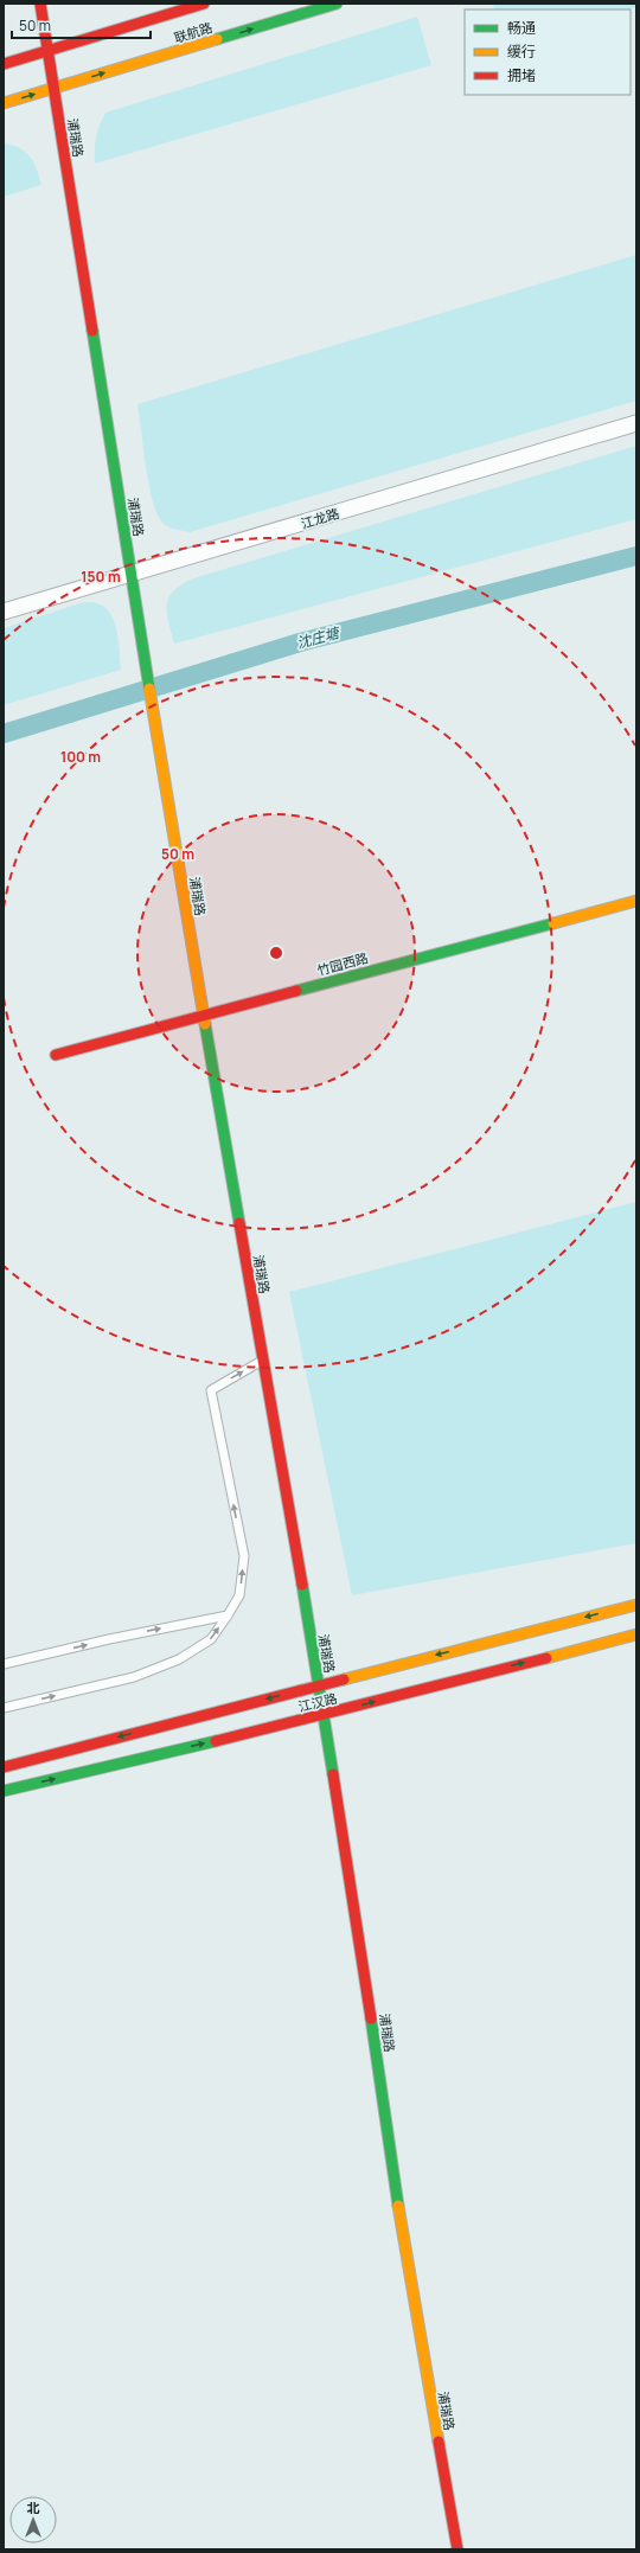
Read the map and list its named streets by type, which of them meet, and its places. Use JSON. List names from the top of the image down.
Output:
{
  "streets": {
    "street": [
      "联航路",
      "浦瑞路",
      "江龙路",
      "竹园西路",
      "江汉路"
    ]
  },
  "crossings": [
    ["联航路", "浦瑞路"],
    ["浦瑞路", "江龙路"],
    ["浦瑞路", "竹园西路"],
    ["浦瑞路", "江汉路"]
  ],
  "water": ["沈庄塘"],
  "legend": ["畅通", "缓行", "拥堵"],
  "scale_bar": "50 m",
  "north": "top",
  "rings": ["150 m", "100 m", "50 m"]
}
